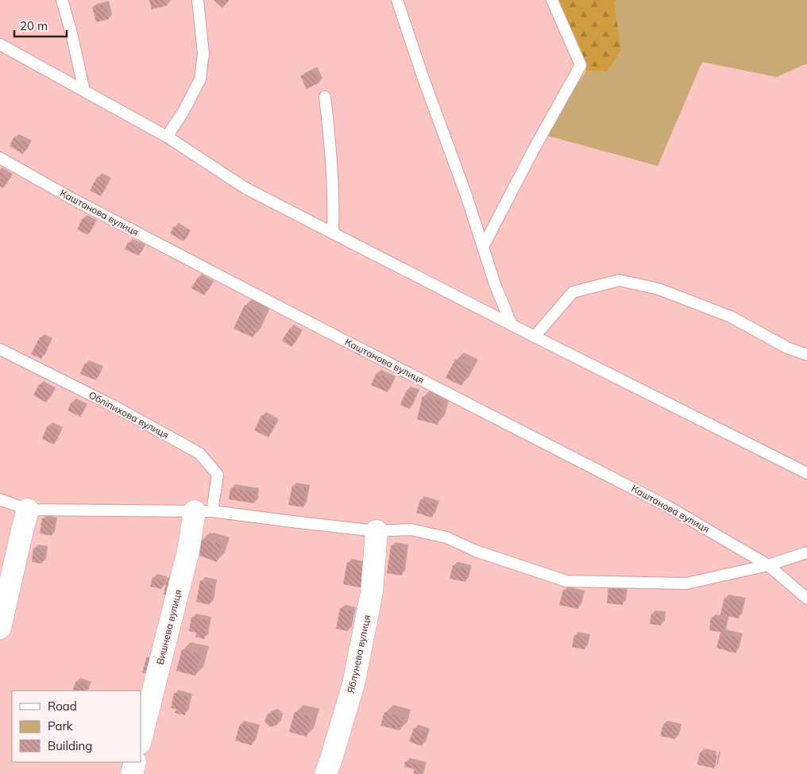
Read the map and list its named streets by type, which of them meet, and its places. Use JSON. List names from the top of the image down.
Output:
{
  "streets": {
    "street": ["Вишнева вулиця", "Яблунева вулиця"],
    "lane": ["Каштанова вулиця", "Обліпихова вулиця"]
  },
  "crossings": [
    ["Обліпихова вулиця", "Вишнева вулиця"]
  ],
  "legend": ["Road", "Park", "Building"],
  "scale_bar": "20 m"
}
